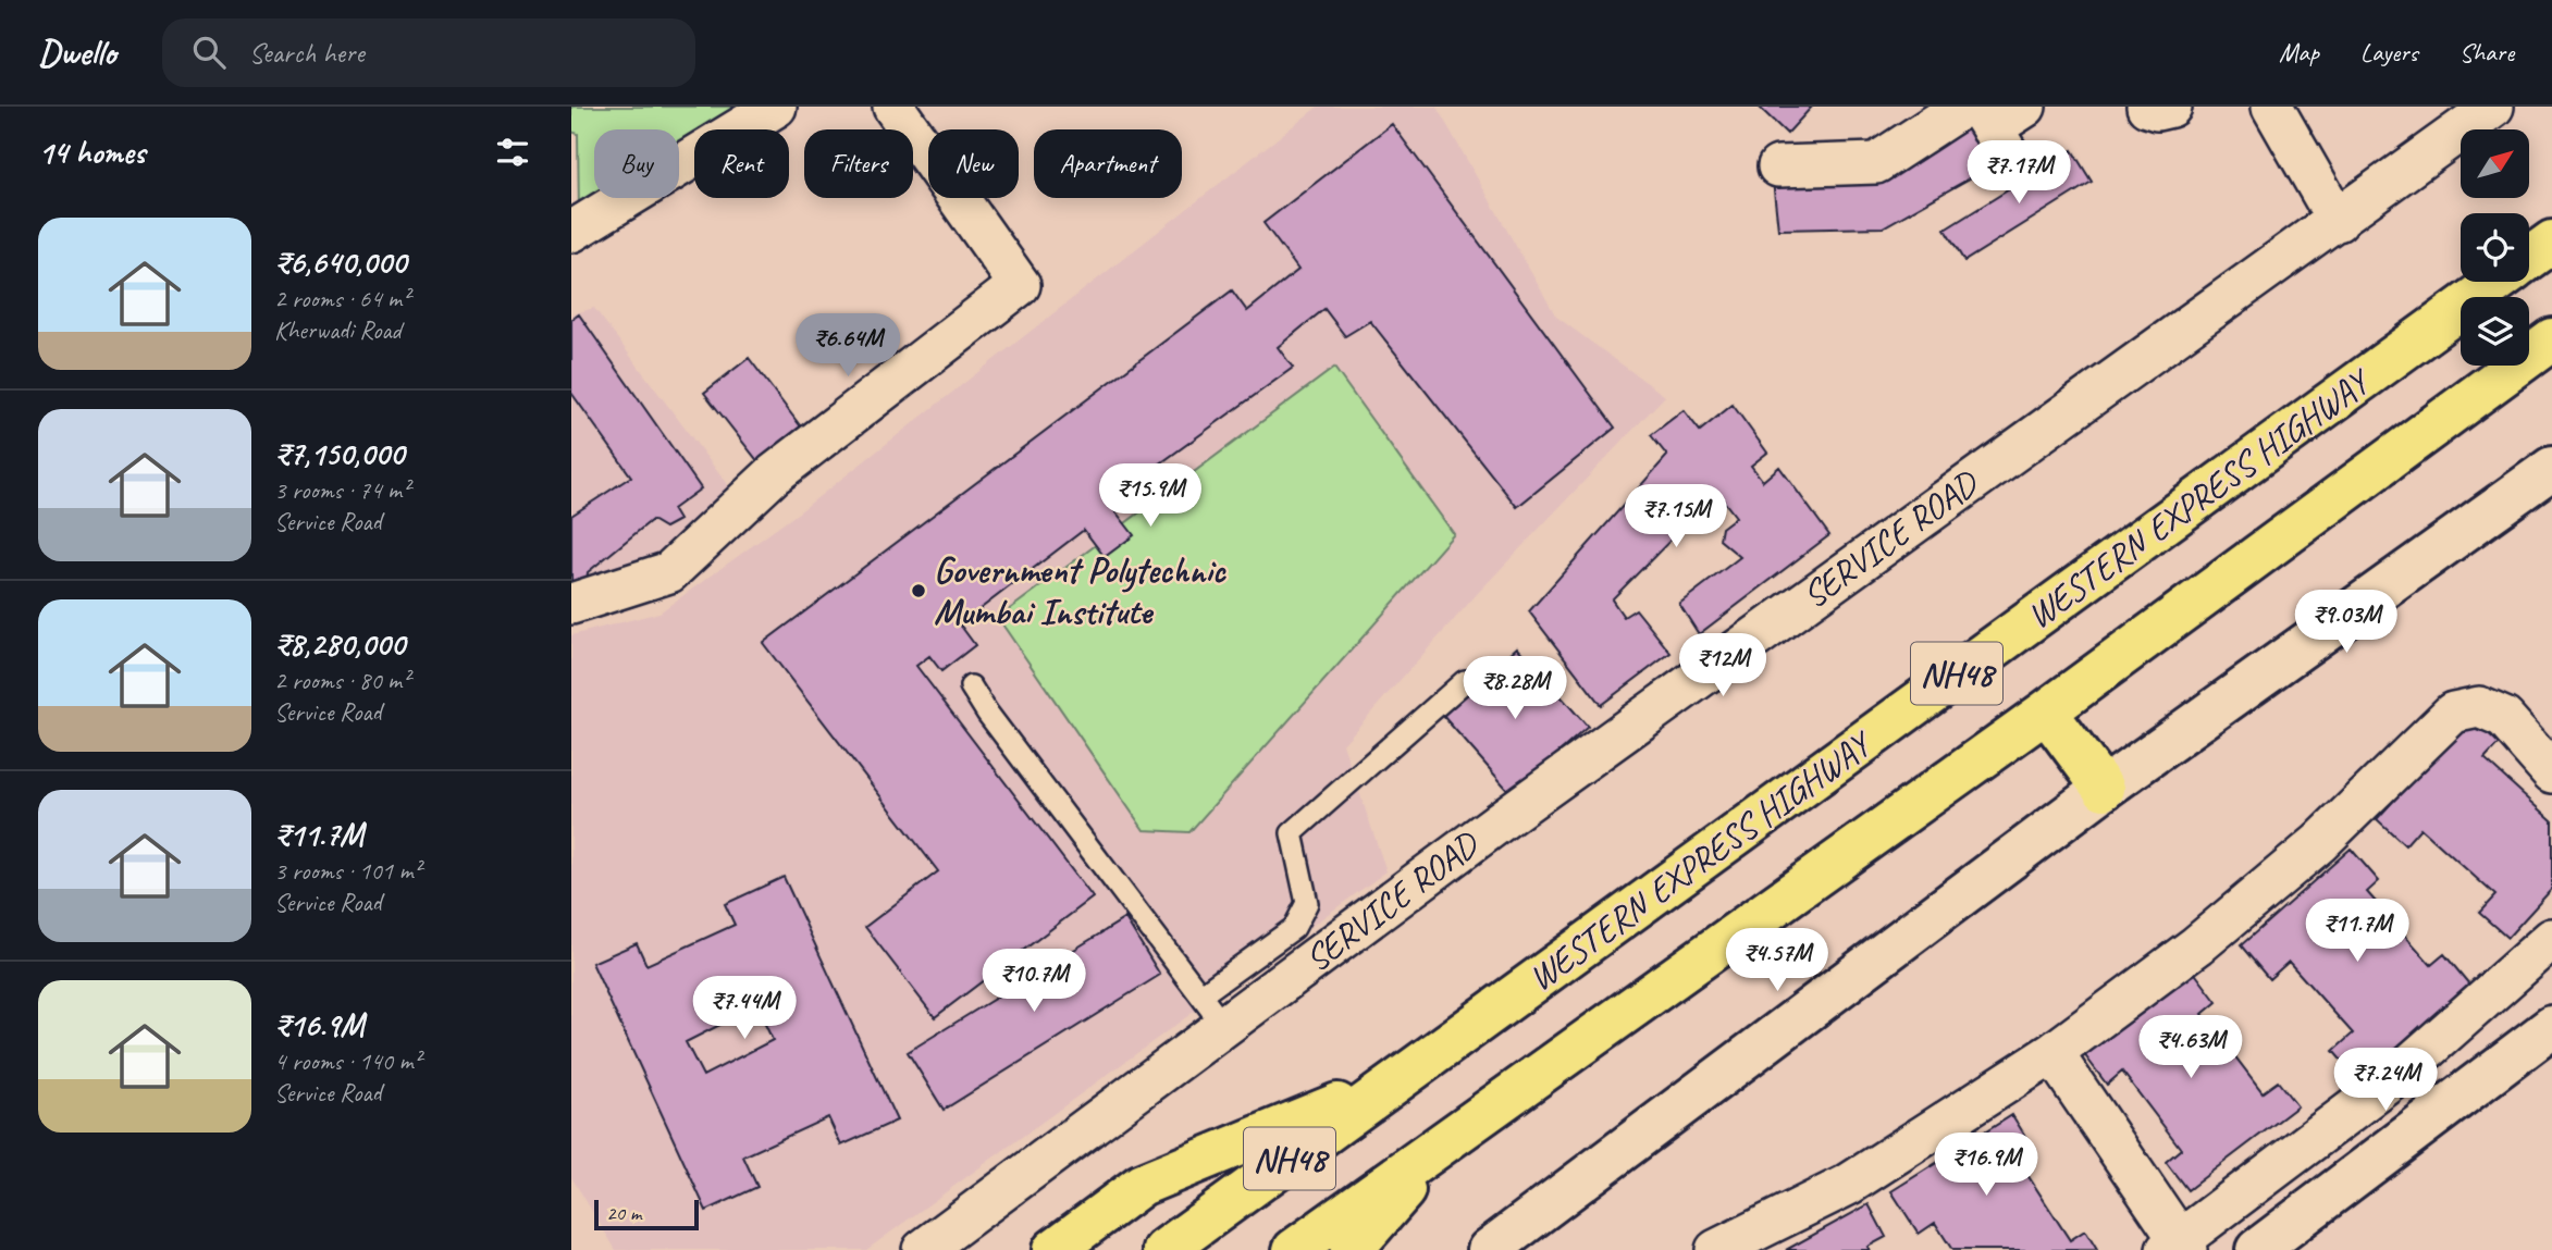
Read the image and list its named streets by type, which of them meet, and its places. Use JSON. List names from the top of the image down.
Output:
{
  "streets": {
    "highway": ["WESTERN EXPRESS HIGHWAY", "NH48"],
    "street": ["SERVICE ROAD"]
  },
  "crossings": [
    ["WESTERN EXPRESS HIGHWAY", "NH48"]
  ],
  "places": ["Government Polytechnic Mumbai Institute"],
  "scale_bar": "20 m",
  "north": "top right",
  "page": {
    "header": "Dwello",
    "search": "Search here",
    "nav": ["Map", "Layers", "Share"],
    "heading": "14 homes",
    "chip": [
      "Buy",
      "Rent",
      "Filters",
      "New",
      "Apartment"
    ],
    "price": [
      "₹7.17M",
      "₹6.64M",
      "₹15.9M",
      "₹7.15M",
      "₹9.03M",
      "₹12M",
      "₹8.28M",
      "₹11.7M",
      "₹4.57M",
      "₹10.7M",
      "₹7.44M",
      "₹4.63M",
      "₹7.24M",
      "₹16.9M"
    ],
    "list": [
      {
        "name": "₹6,640,000",
        "note": "2 rooms · 64 m² · Kherwadi Road"
      },
      {
        "name": "₹7,150,000",
        "note": "3 rooms · 74 m² · Service Road"
      },
      {
        "name": "₹8,280,000",
        "note": "2 rooms · 80 m² · Service Road"
      },
      {
        "name": "₹11.7M",
        "note": "3 rooms · 101 m² · Service Road"
      },
      {
        "name": "₹16.9M",
        "note": "4 rooms · 140 m² · Service Road"
      }
    ],
    "scale": "20 m"
  }
}
